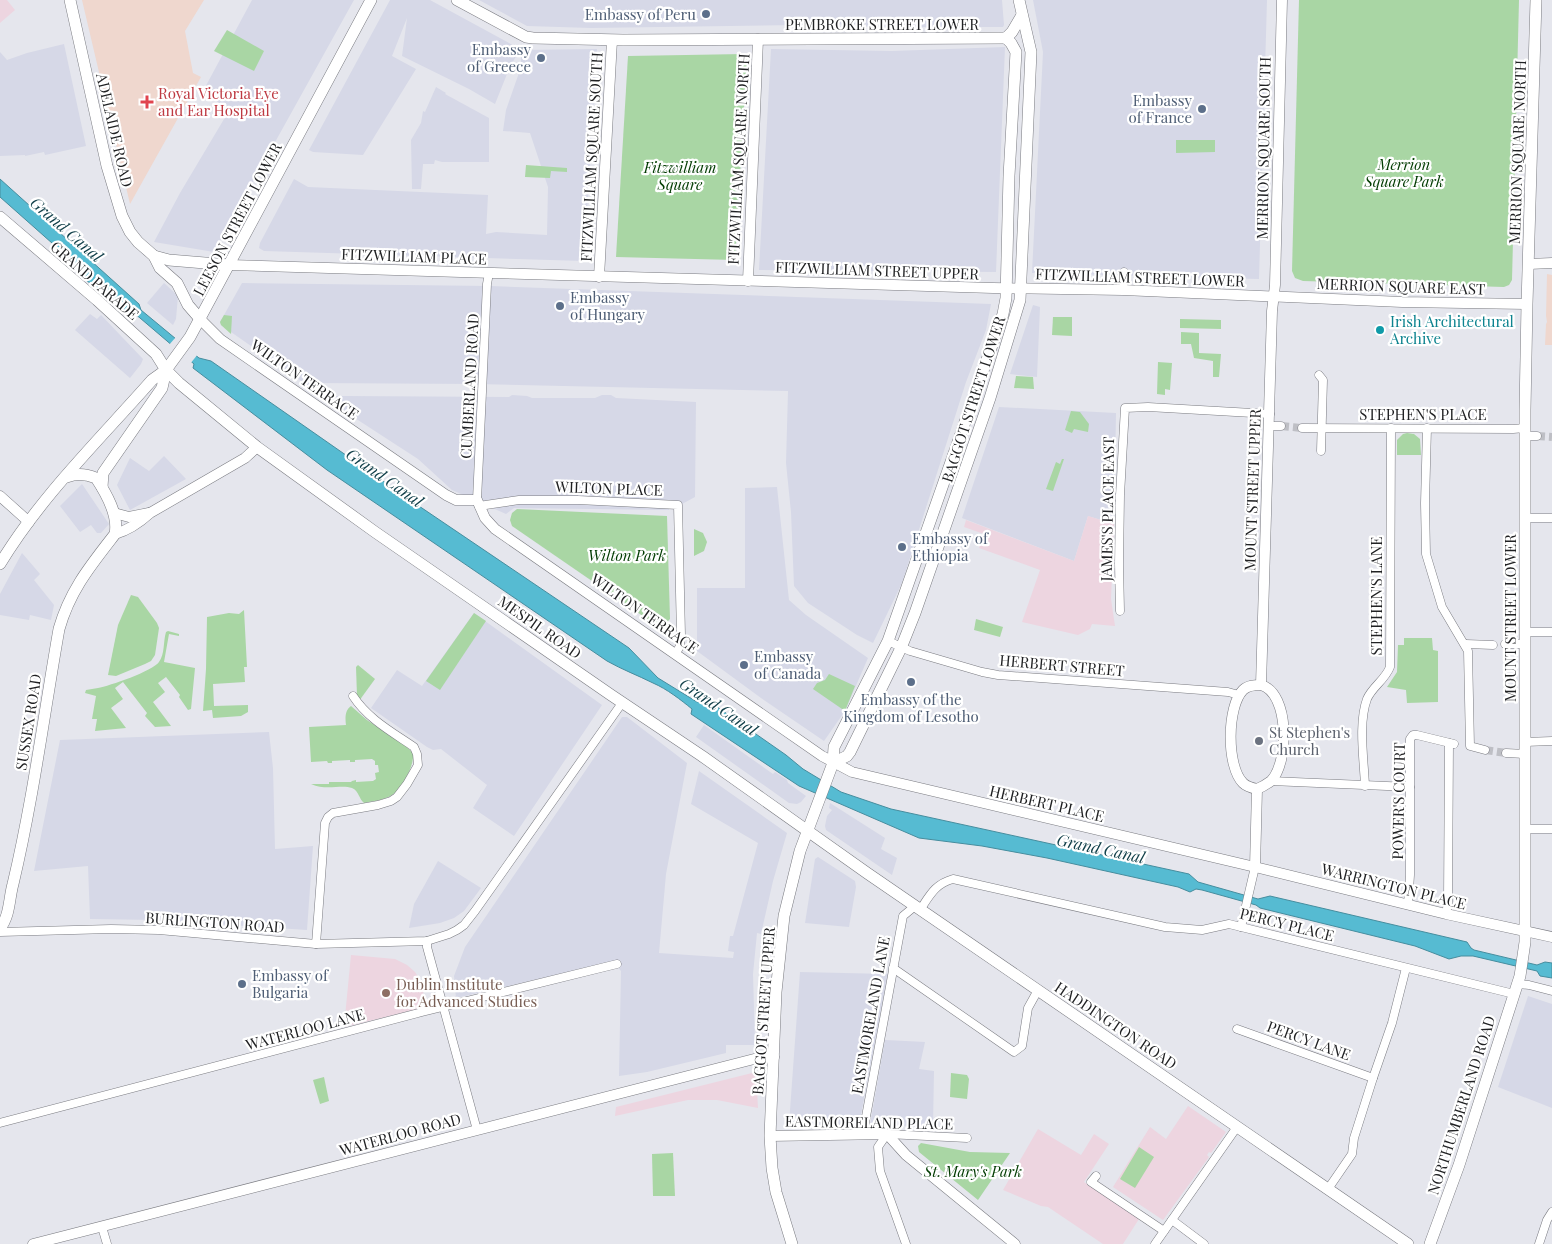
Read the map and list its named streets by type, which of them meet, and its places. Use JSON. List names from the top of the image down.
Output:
{
  "streets": {
    "main road": [
      "PEMBROKE STREET LOWER",
      "ADELAIDE ROAD",
      "MERRION SQUARE NORTH",
      "LEESON STREET LOWER",
      "GRAND PARADE",
      "BAGGOT STREET LOWER",
      "MOUNT STREET LOWER",
      "MESPIL ROAD",
      "SUSSEX ROAD",
      "BAGGOT STREET UPPER",
      "HADDINGTON ROAD",
      "NORTHUMBERLAND ROAD"
    ],
    "street": [
      "MERRION SQUARE SOUTH",
      "FITZWILLIAM SQUARE SOUTH",
      "FITZWILLIAM SQUARE NORTH",
      "FITZWILLIAM PLACE",
      "FITZWILLIAM STREET UPPER",
      "FITZWILLIAM STREET LOWER",
      "MERRION SQUARE EAST",
      "WILTON TERRACE",
      "CUMBERLAND ROAD",
      "STEPHEN'S PLACE",
      "WILTON PLACE",
      "MOUNT STREET UPPER",
      "JAMES'S PLACE EAST",
      "STEPHEN'S LANE",
      "HERBERT STREET",
      "POWER'S COURT",
      "HERBERT PLACE",
      "WARRINGTON PLACE",
      "BURLINGTON ROAD",
      "PERCY PLACE",
      "EASTMORELAND LANE",
      "WATERLOO LANE",
      "PERCY LANE",
      "EASTMORELAND PLACE",
      "WATERLOO ROAD"
    ]
  },
  "crossings": [
    ["PEMBROKE STREET LOWER", "FITZWILLIAM SQUARE SOUTH"],
    ["PEMBROKE STREET LOWER", "FITZWILLIAM SQUARE NORTH"],
    ["PEMBROKE STREET LOWER", "BAGGOT STREET LOWER"],
    ["ADELAIDE ROAD", "LEESON STREET LOWER"],
    ["ADELAIDE ROAD", "WILTON TERRACE"],
    ["MERRION SQUARE SOUTH", "FITZWILLIAM STREET LOWER"],
    ["MERRION SQUARE SOUTH", "MERRION SQUARE EAST"],
    ["MERRION SQUARE SOUTH", "MOUNT STREET UPPER"],
    ["MERRION SQUARE NORTH", "MERRION SQUARE EAST"],
    ["MERRION SQUARE NORTH", "MOUNT STREET LOWER"],
    ["FITZWILLIAM SQUARE SOUTH", "FITZWILLIAM PLACE"],
    ["FITZWILLIAM SQUARE NORTH", "FITZWILLIAM PLACE"],
    ["FITZWILLIAM SQUARE NORTH", "FITZWILLIAM STREET UPPER"],
    ["LEESON STREET LOWER", "FITZWILLIAM PLACE"],
    ["LEESON STREET LOWER", "GRAND PARADE"],
    ["LEESON STREET LOWER", "WILTON TERRACE"],
    ["FITZWILLIAM PLACE", "FITZWILLIAM STREET UPPER"],
    ["FITZWILLIAM PLACE", "CUMBERLAND ROAD"],
    ["FITZWILLIAM STREET UPPER", "FITZWILLIAM STREET LOWER"],
    ["FITZWILLIAM STREET UPPER", "BAGGOT STREET LOWER"],
    ["FITZWILLIAM STREET LOWER", "MERRION SQUARE EAST"],
    ["FITZWILLIAM STREET LOWER", "BAGGOT STREET LOWER"],
    ["FITZWILLIAM STREET LOWER", "MOUNT STREET UPPER"],
    ["GRAND PARADE", "MESPIL ROAD"],
    ["MERRION SQUARE EAST", "MOUNT STREET UPPER"],
    ["MERRION SQUARE EAST", "MOUNT STREET LOWER"],
    ["WILTON TERRACE", "CUMBERLAND ROAD"],
    ["WILTON TERRACE", "BAGGOT STREET LOWER"],
    ["WILTON TERRACE", "WILTON PLACE"],
    ["WILTON TERRACE", "HERBERT PLACE"],
    ["CUMBERLAND ROAD", "WILTON PLACE"],
    ["BAGGOT STREET LOWER", "MESPIL ROAD"],
    ["BAGGOT STREET LOWER", "HERBERT STREET"],
    ["BAGGOT STREET LOWER", "HERBERT PLACE"],
    ["BAGGOT STREET LOWER", "BAGGOT STREET UPPER"],
    ["BAGGOT STREET LOWER", "HADDINGTON ROAD"],
    ["STEPHEN'S PLACE", "STEPHEN'S LANE"],
    ["STEPHEN'S PLACE", "MOUNT STREET LOWER"],
    ["MOUNT STREET UPPER", "JAMES'S PLACE EAST"],
    ["MOUNT STREET LOWER", "WARRINGTON PLACE"],
    ["MOUNT STREET LOWER", "NORTHUMBERLAND ROAD"],
    ["MESPIL ROAD", "BURLINGTON ROAD"],
    ["MESPIL ROAD", "BAGGOT STREET UPPER"],
    ["MESPIL ROAD", "HADDINGTON ROAD"],
    ["POWER'S COURT", "WARRINGTON PLACE"],
    ["HERBERT PLACE", "WARRINGTON PLACE"],
    ["PERCY PLACE", "EASTMORELAND LANE"],
    ["PERCY PLACE", "HADDINGTON ROAD"],
    ["PERCY PLACE", "NORTHUMBERLAND ROAD"],
    ["BAGGOT STREET UPPER", "HADDINGTON ROAD"],
    ["BAGGOT STREET UPPER", "EASTMORELAND PLACE"],
    ["BAGGOT STREET UPPER", "WATERLOO ROAD"],
    ["EASTMORELAND LANE", "HADDINGTON ROAD"],
    ["EASTMORELAND LANE", "EASTMORELAND PLACE"]
  ],
  "water": ["Grand Canal"],
  "parks": [
    "Merrion Square Park",
    "Fitzwilliam Square",
    "Wilton Park",
    "St. Mary's Park"
  ],
  "places": {
    "other": [
      "Embassy of Peru",
      "Embassy of Greece",
      "Embassy of France",
      "Embassy of Hungary",
      "Irish Architectural Archive",
      "Embassy of Ethiopia",
      "Embassy of Canada",
      "Embassy of the Kingdom of Lesotho",
      "St Stephen's Church",
      "Embassy of Bulgaria",
      "Dublin Institute for Advanced Studies"
    ],
    "health": ["Royal Victoria Eye and Ear Hospital"]
  }
}
